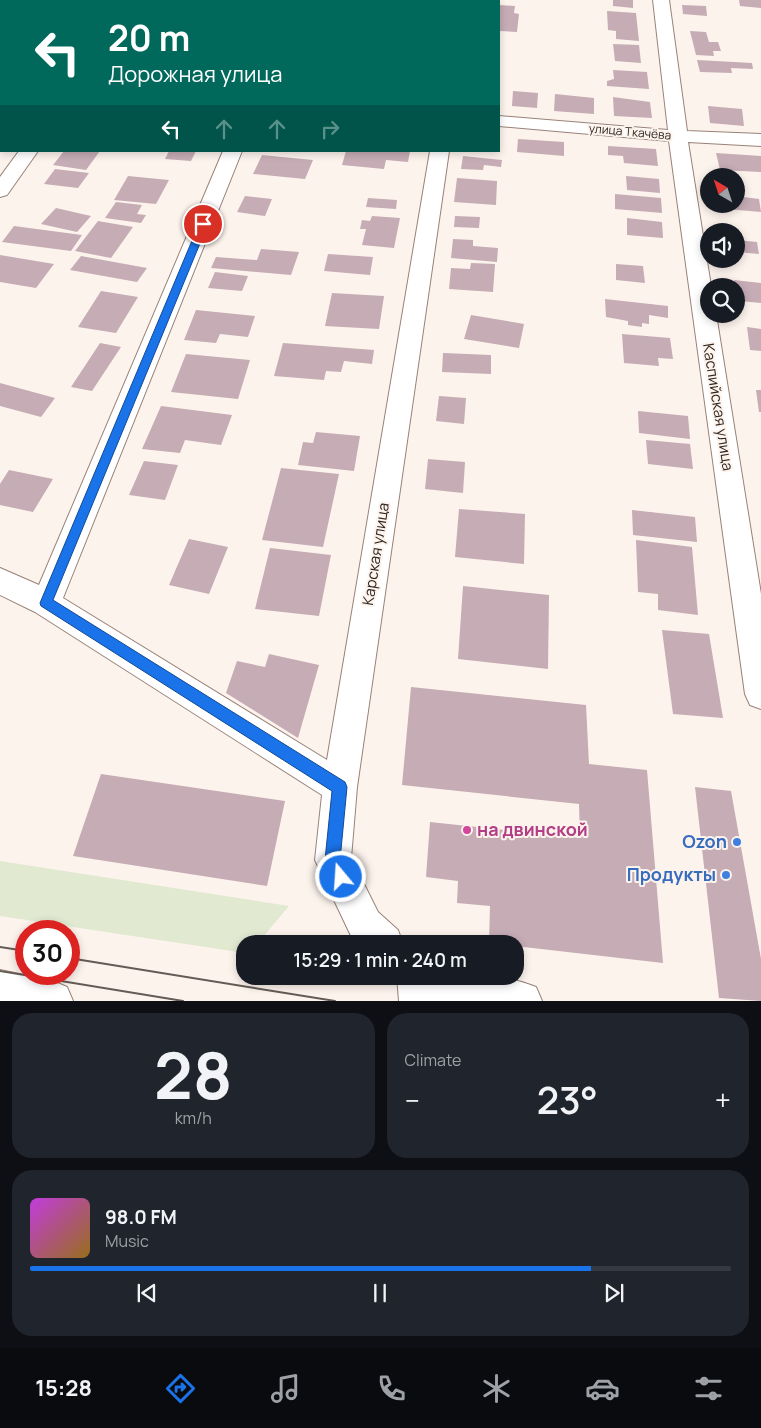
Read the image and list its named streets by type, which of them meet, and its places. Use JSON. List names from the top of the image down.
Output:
{
  "streets": {
    "street": ["улица Ткачёва", "Каспийская улица", "Карская улица"]
  },
  "crossings": [
    ["улица Ткачёва", "Каспийская улица"]
  ],
  "places": ["на двинской", "Ozon", "Продукты"],
  "north": "top left",
  "page": {
    "turn": ["20 m", "Дорожная улица"],
    "limit": "30",
    "trip": "15:29 · 1 min · 240 m",
    "tile": [
      ["28", "km/h"],
      "Climate"
    ],
    "heat": ["−", "23°", "+"],
    "song": ["98.0 FM", "Music"],
    "tabs": "15:28"
  }
}
